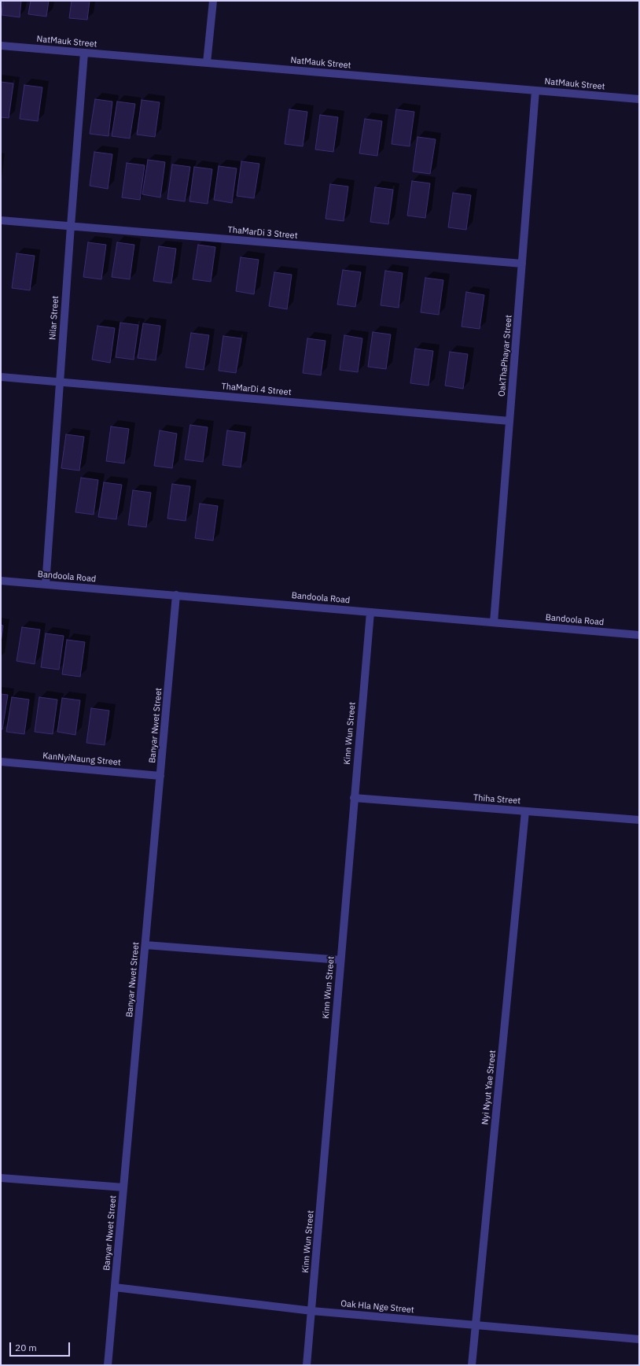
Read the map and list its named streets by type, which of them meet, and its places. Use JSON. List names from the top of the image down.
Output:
{
  "streets": {
    "street": [
      "NatMauk Street",
      "ThaMarDi 3 Street",
      "Nilar Street",
      "OakThaPhayar Street",
      "ThaMarDi 4 Street",
      "Bandoola Road",
      "Banyar Nwet Street",
      "Kinn Wun Street",
      "KanNyiNaung Street",
      "Thiha Street",
      "Nyi Nyut Yae Street",
      "Oak Hla Nge Street"
    ]
  },
  "crossings": [
    ["NatMauk Street", "Nilar Street"],
    ["NatMauk Street", "OakThaPhayar Street"],
    ["ThaMarDi 3 Street", "Nilar Street"],
    ["ThaMarDi 3 Street", "OakThaPhayar Street"],
    ["Nilar Street", "ThaMarDi 4 Street"],
    ["Nilar Street", "Bandoola Road"],
    ["OakThaPhayar Street", "ThaMarDi 4 Street"],
    ["OakThaPhayar Street", "Bandoola Road"],
    ["Bandoola Road", "Banyar Nwet Street"],
    ["Bandoola Road", "Kinn Wun Street"],
    ["Banyar Nwet Street", "KanNyiNaung Street"],
    ["Banyar Nwet Street", "Oak Hla Nge Street"],
    ["Kinn Wun Street", "Thiha Street"],
    ["Kinn Wun Street", "Oak Hla Nge Street"],
    ["Thiha Street", "Nyi Nyut Yae Street"],
    ["Nyi Nyut Yae Street", "Oak Hla Nge Street"]
  ],
  "scale_bar": "20 m"
}
